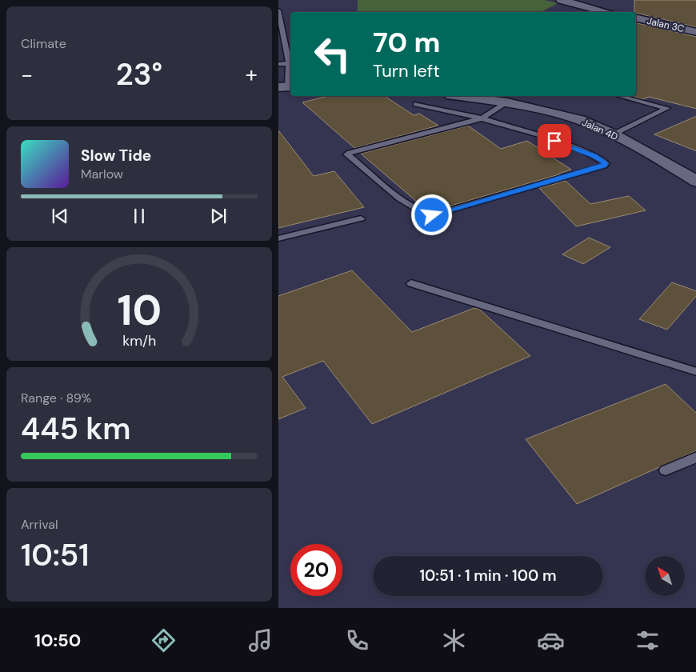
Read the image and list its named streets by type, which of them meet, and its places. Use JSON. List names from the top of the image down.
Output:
{
  "streets": {
    "street": ["Jalan 3C", "Jalan 4D"]
  },
  "north": "top left",
  "page": {
    "tile": [
      "Climate",
      ["Range · 89%", "445 km"],
      ["Arrival", "10:51"]
    ],
    "turn": ["70 m", "Turn left"],
    "heat": ["−", "23°", "+"],
    "song": ["Slow Tide", "Marlow"],
    "limit": "20",
    "trip": "10:51 · 1 min · 100 m",
    "tabs": "10:50",
    "gauge": ["10", "km/h"]
  }
}
